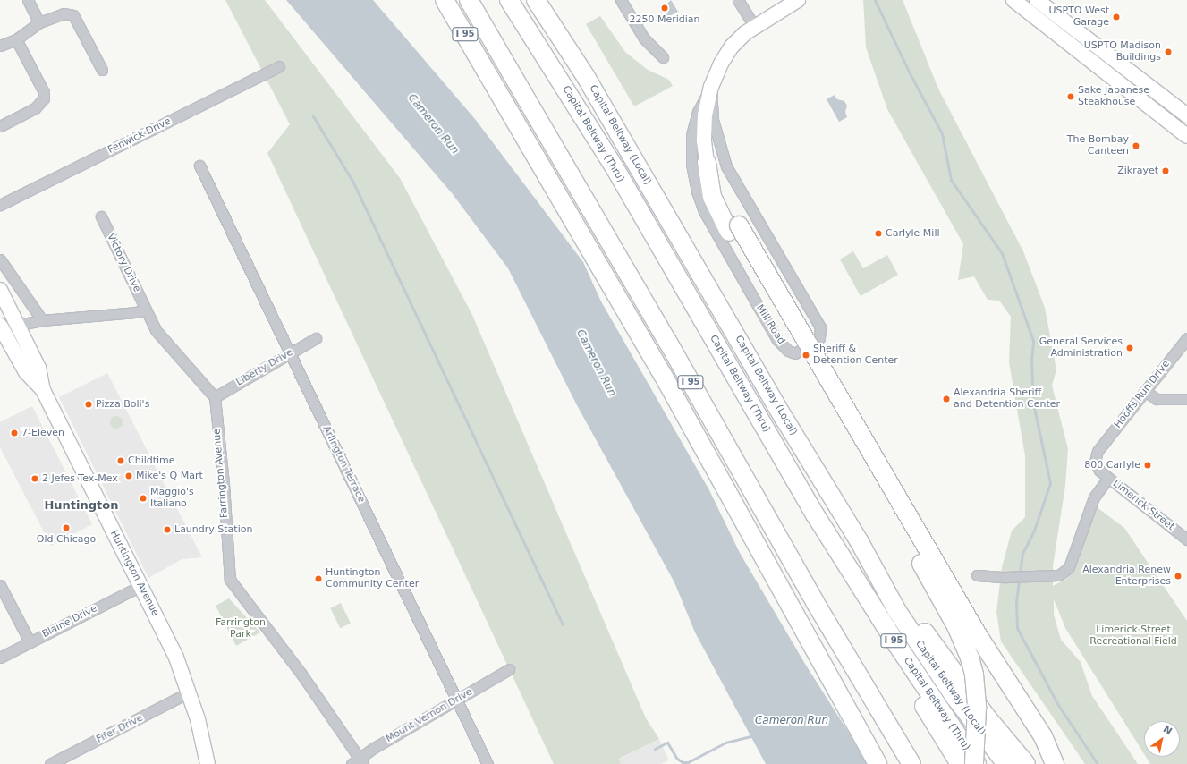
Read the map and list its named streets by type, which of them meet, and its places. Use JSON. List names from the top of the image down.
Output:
{
  "streets": {
    "highway": ["I 95", "Capital Beltway (Thru)", "Capital Beltway (Local)"],
    "main road": ["Mill Road", "Huntington Avenue"],
    "street": [
      "Fenwick Drive",
      "Victory Drive",
      "Liberty Drive",
      "Hooffs Run Drive",
      "Arlington Terrace",
      "Farrington Avenue",
      "Limerick Street",
      "Blaine Drive",
      "Mount Vernon Drive",
      "Fifer Drive"
    ]
  },
  "crossings": [
    ["Liberty Drive", "Arlington Terrace"],
    ["Liberty Drive", "Farrington Avenue"],
    ["Hooffs Run Drive", "Limerick Street"],
    ["Arlington Terrace", "Mount Vernon Drive"],
    ["Farrington Avenue", "Mount Vernon Drive"],
    ["Huntington Avenue", "Blaine Drive"],
    ["Huntington Avenue", "Fifer Drive"]
  ],
  "districts": ["Huntington"],
  "water": ["Cameron Run"],
  "parks": ["Farrington Park", "Limerick Street Recreational Field"],
  "places": [
    "2250 Meridian",
    "USPTO West Garage",
    "USPTO Madison Buildings",
    "Sake Japanese Steakhouse",
    "The Bombay Canteen",
    "Zikrayet",
    "Carlyle Mill",
    "General Services Administration",
    "Sheriff & Detention Center",
    "Alexandria Sheriff and Detention Center",
    "Pizza Boli's",
    "7-Eleven",
    "Childtime",
    "800 Carlyle",
    "Mike's Q Mart",
    "2 Jefes Tex-Mex",
    "Maggio's Italiano",
    "Old Chicago",
    "Laundry Station",
    "Alexandria Renew Enterprises",
    "Huntington Community Center"
  ],
  "north": "top right"
}
